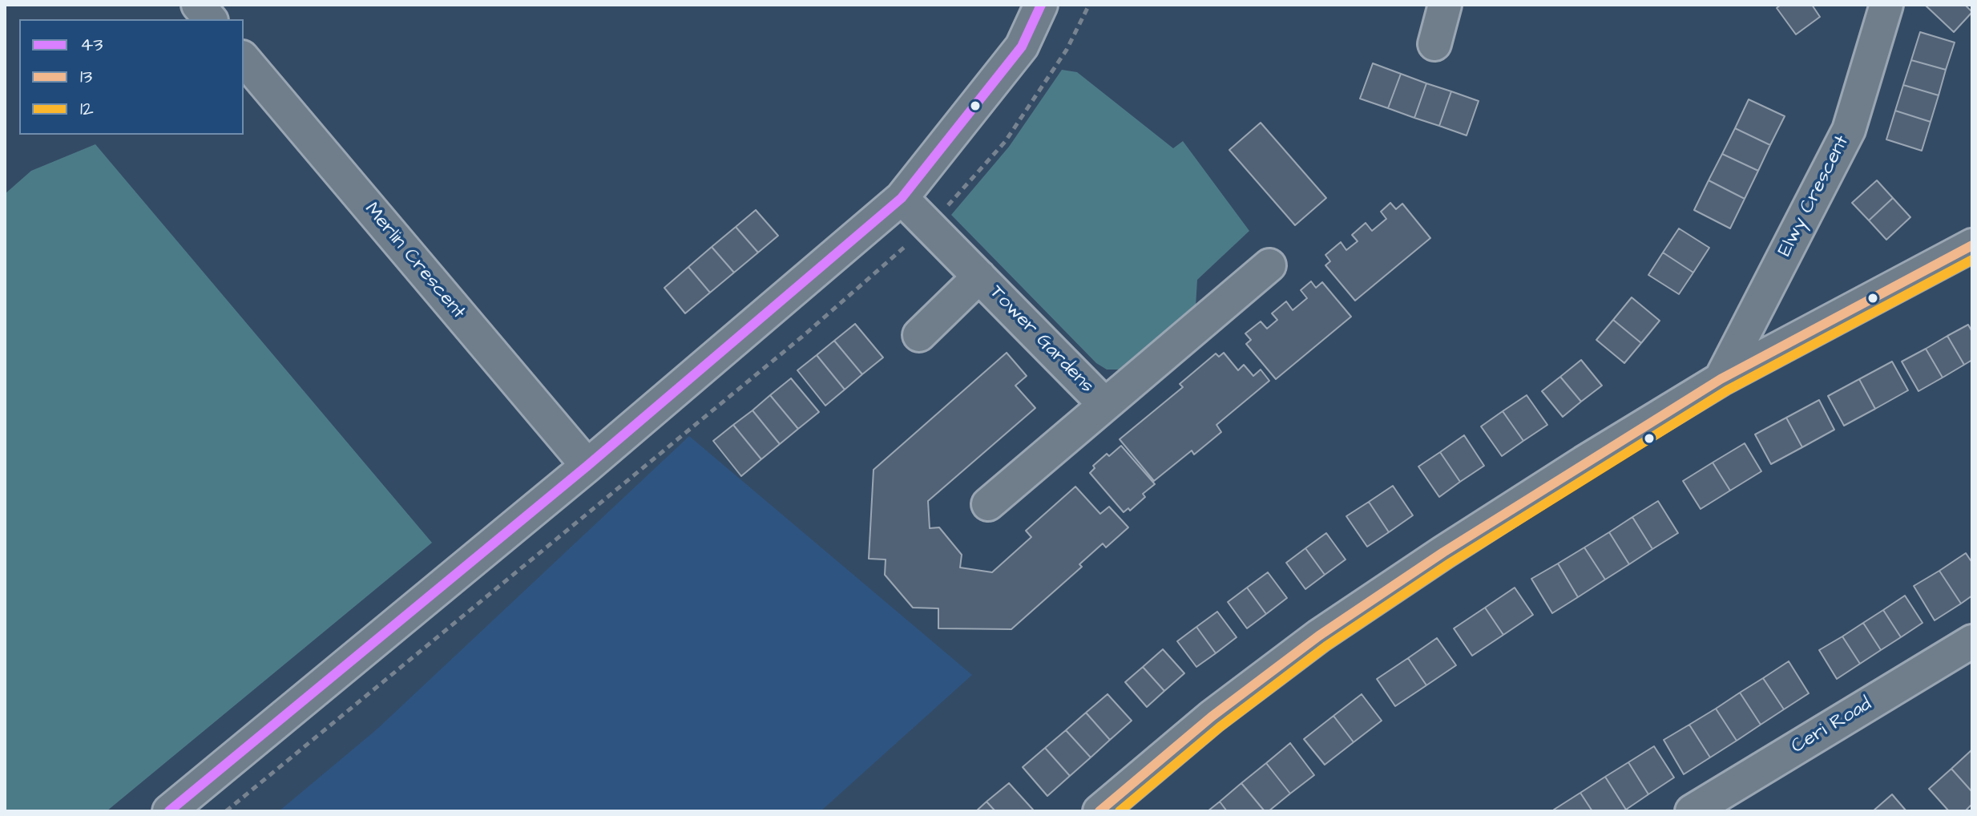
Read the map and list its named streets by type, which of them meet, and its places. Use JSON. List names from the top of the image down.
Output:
{
  "streets": {
    "street": [
      "Elwy Crescent",
      "Merlin Crescent",
      "Tower Gardens",
      "Ceri Road"
    ]
  },
  "lines": ["transit line 43", "transit line 13", "transit line 12"],
  "legend": ["43", "13", "12"]
}
